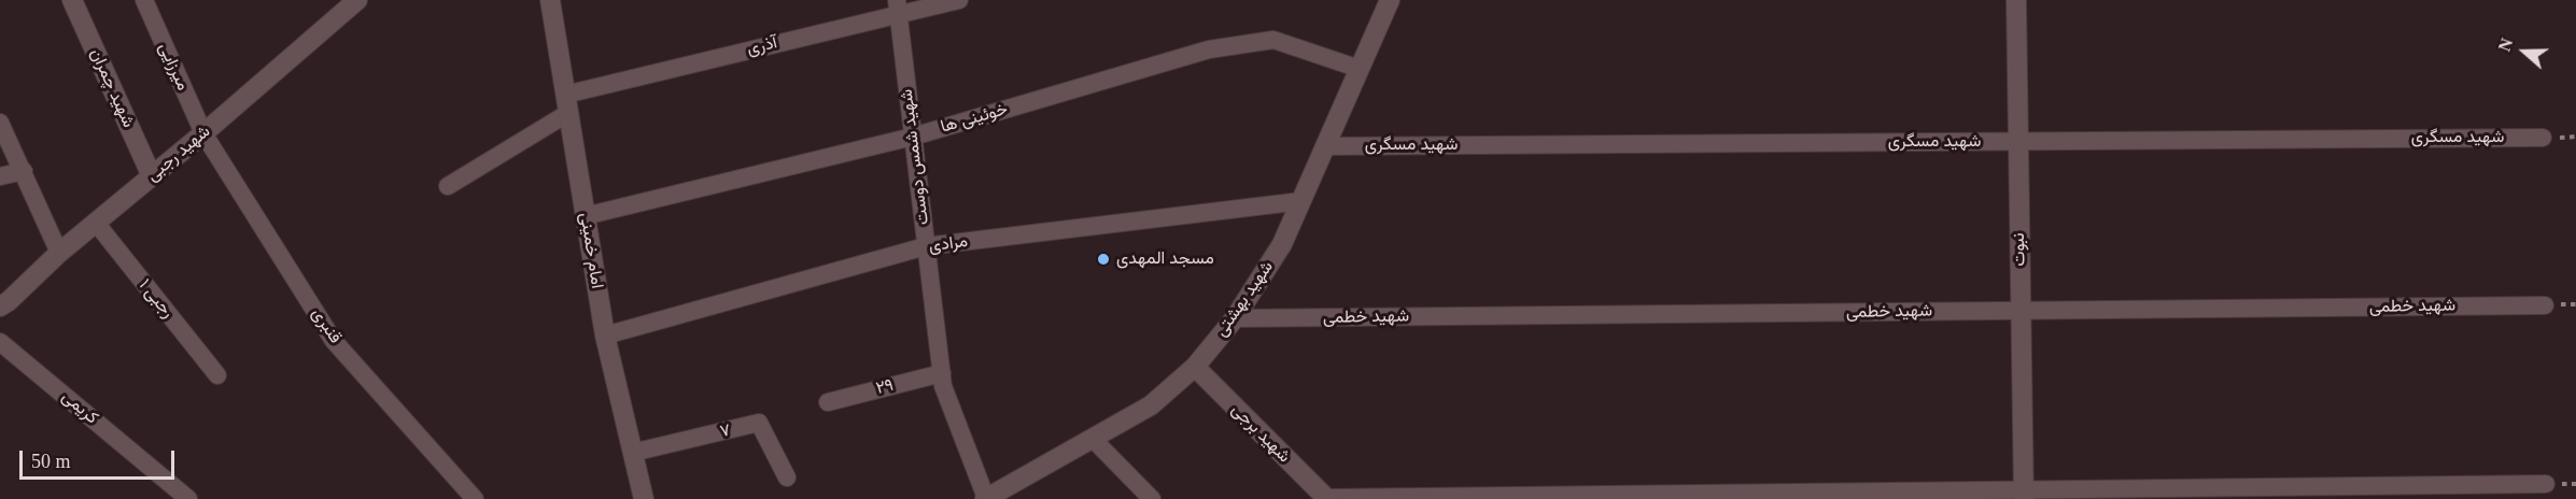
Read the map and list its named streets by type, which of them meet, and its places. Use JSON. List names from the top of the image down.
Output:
{
  "streets": {
    "street": [
      "آذری",
      "میرزایی",
      "شهید چمران",
      "خوئینی ها",
      "شهید مسگری",
      "شهید رجبی",
      "شهید شمس دوست",
      "مرادی",
      "نبوت",
      "امام خمینی",
      "رجبی ۱",
      "شهید بهشتی",
      "شهید خطمی",
      "قنبری",
      "۲۹",
      "کریمی",
      "۷",
      "شهید برجی"
    ]
  },
  "crossings": [
    ["آذری", "شهید شمس دوست"],
    ["آذری", "امام خمینی"],
    ["میرزایی", "شهید رجبی"],
    ["میرزایی", "قنبری"],
    ["شهید چمران", "شهید رجبی"],
    ["خوئینی ها", "شهید شمس دوست"],
    ["خوئینی ها", "امام خمینی"],
    ["خوئینی ها", "شهید بهشتی"],
    ["شهید مسگری", "نبوت"],
    ["شهید مسگری", "شهید بهشتی"],
    ["شهید رجبی", "رجبی ۱"],
    ["شهید رجبی", "قنبری"],
    ["شهید شمس دوست", "مرادی"],
    ["شهید شمس دوست", "شهید بهشتی"],
    ["شهید شمس دوست", "۲۹"],
    ["مرادی", "امام خمینی"],
    ["مرادی", "شهید بهشتی"],
    ["نبوت", "شهید خطمی"],
    ["امام خمینی", "۷"],
    ["شهید بهشتی", "شهید خطمی"],
    ["شهید بهشتی", "شهید برجی"]
  ],
  "places": ["مسجد المهدی"],
  "scale_bar": "50 m",
  "north": "left"
}
